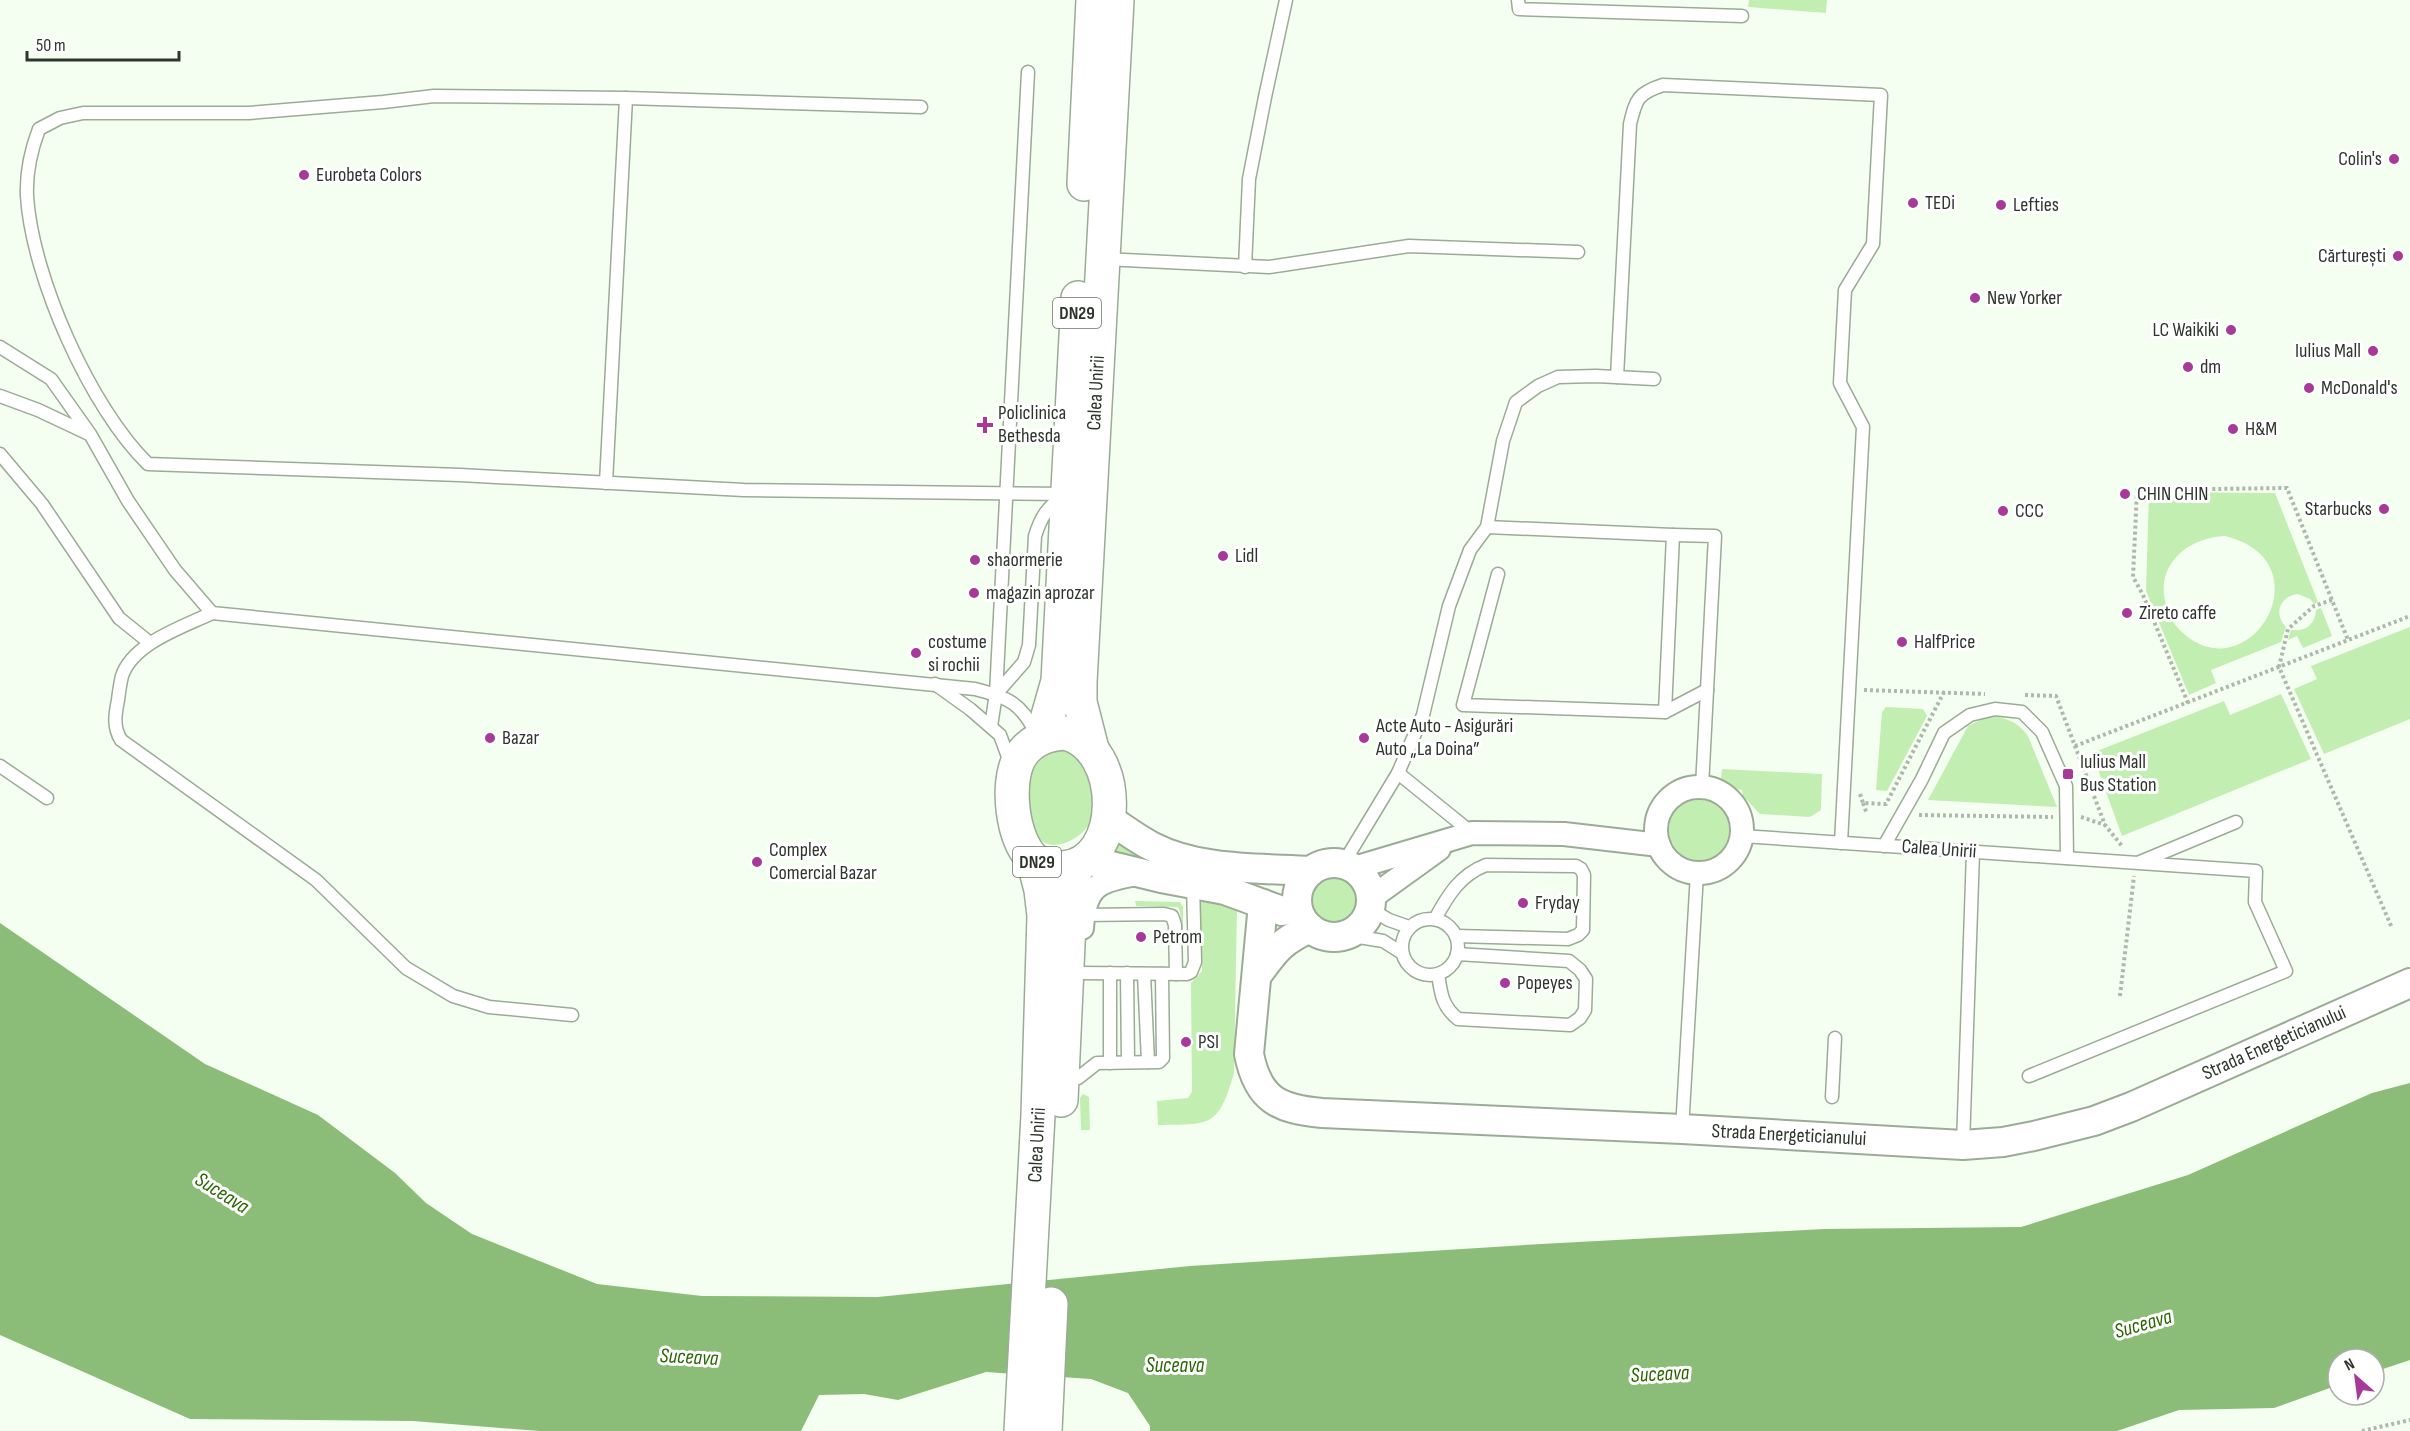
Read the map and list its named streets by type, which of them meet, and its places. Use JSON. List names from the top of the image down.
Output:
{
  "streets": {
    "main road": ["DN29", "Calea Unirii"],
    "street": ["Strada Energeticianului"]
  },
  "crossings": [
    ["DN29", "Calea Unirii"]
  ],
  "water": ["Suceava"],
  "places": {
    "other": [
      "Colin's",
      "Eurobeta Colors",
      "TEDi",
      "Lefties",
      "Cărturești",
      "New Yorker",
      "LC Waikiki",
      "Iulius Mall",
      "dm",
      "McDonald's",
      "H&M",
      "CHIN CHIN",
      "Starbucks",
      "CCC",
      "Lidl",
      "shaormerie",
      "magazin aprozar",
      "Zireto caffe",
      "HalfPrice",
      "costume si rochii",
      "Bazar",
      "Acte Auto - Asigurări Auto „La Doina”",
      "Complex Comercial Bazar",
      "Fryday",
      "Petrom",
      "Popeyes",
      "PSI"
    ],
    "health": ["Policlinica Bethesda"],
    "transit": ["Iulius Mall Bus Station"]
  },
  "scale_bar": "50 m",
  "north": "top left"
}
